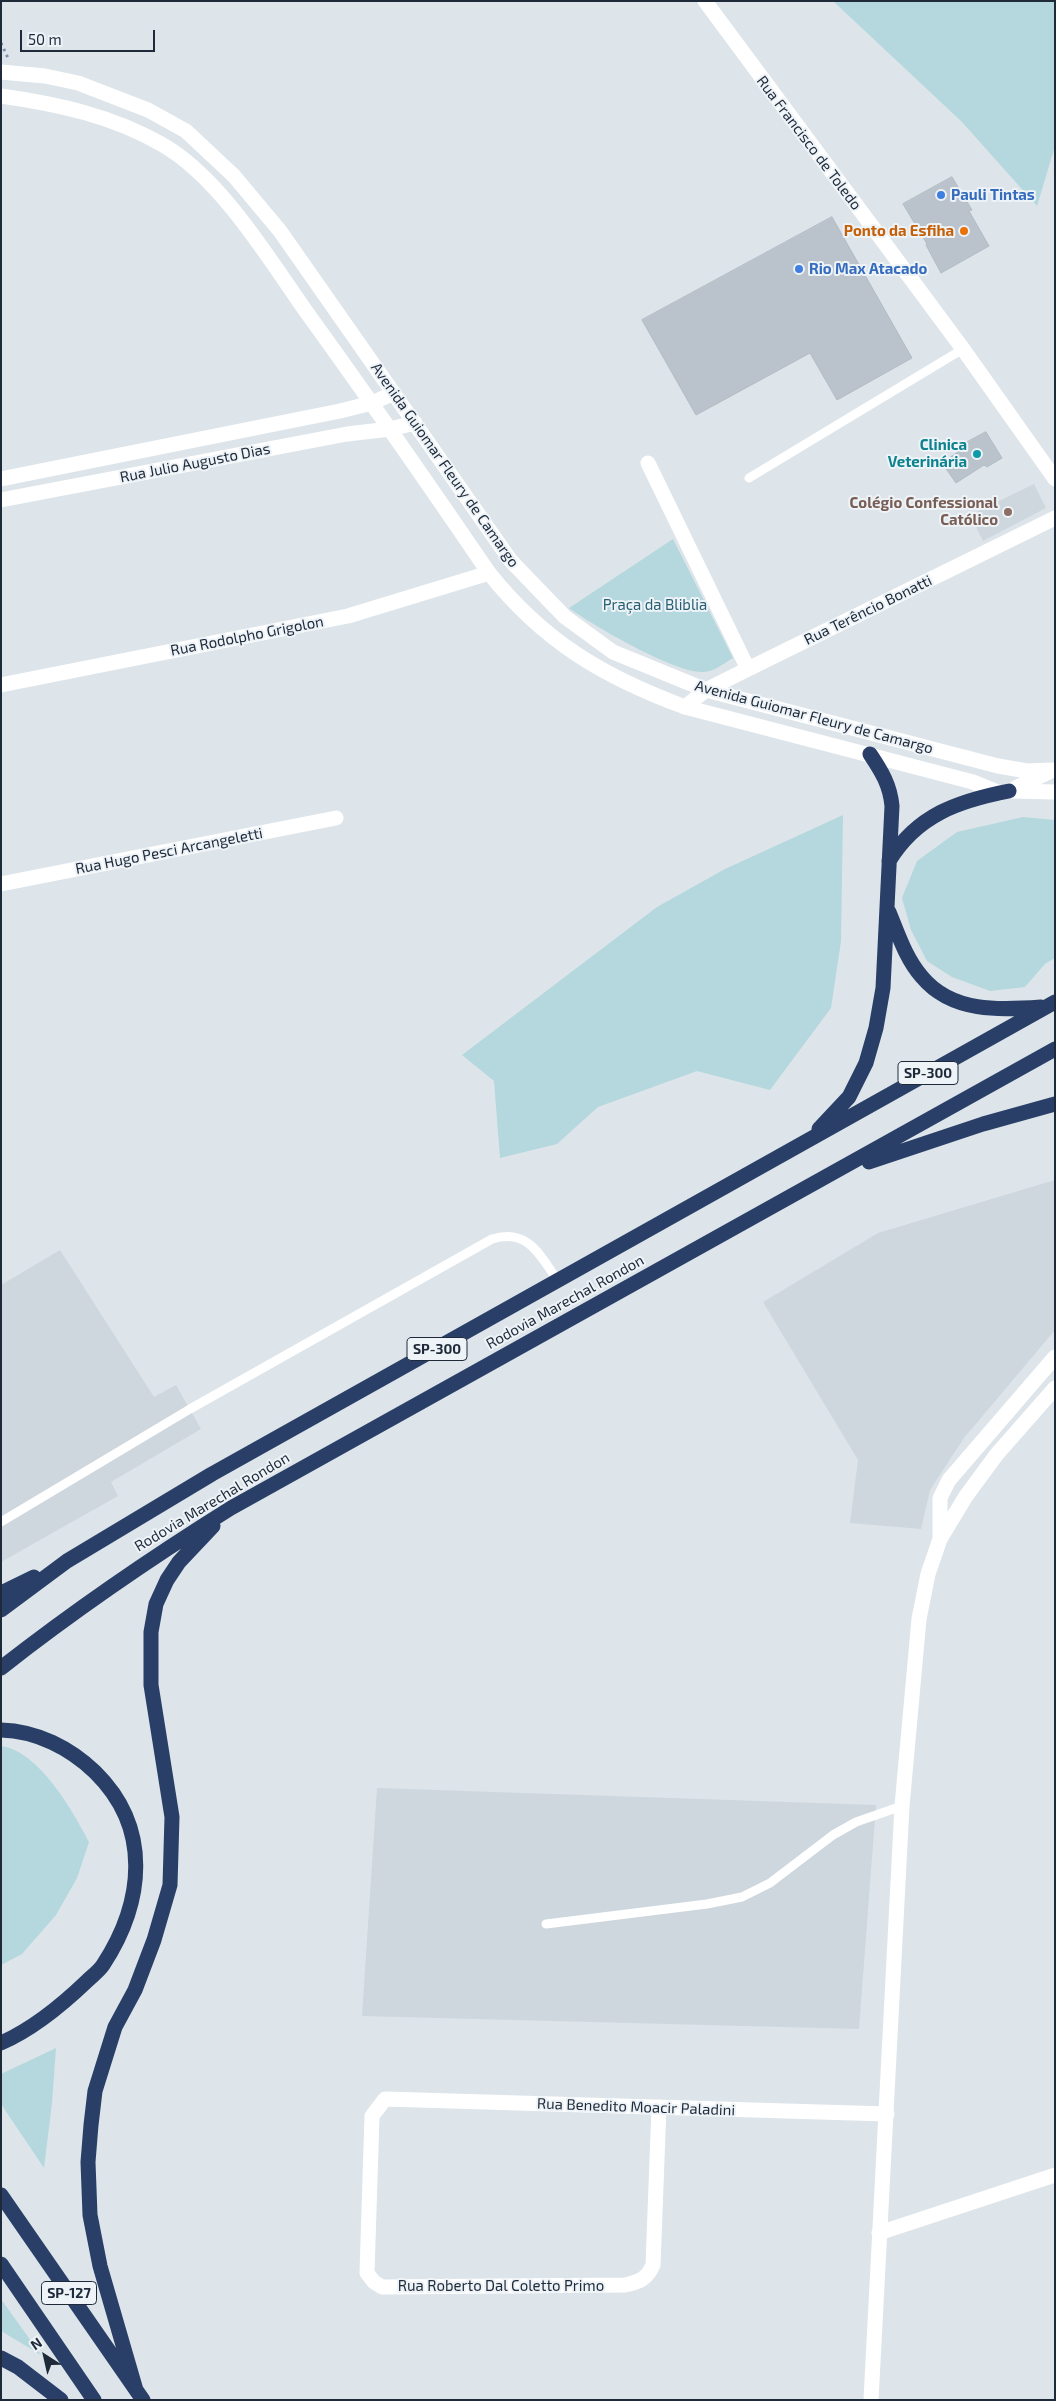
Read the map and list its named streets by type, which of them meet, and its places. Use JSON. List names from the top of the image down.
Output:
{
  "streets": {
    "highway": ["SP-300", "Rodovia Marechal Rondon", "SP-127"],
    "street": [
      "Rua Francisco de Toledo",
      "Rua Julio Augusto Dias",
      "Avenida Guiomar Fleury de Camargo",
      "Rua Terêncio Bonatti",
      "Rua Rodolpho Grigolon",
      "Rua Hugo Pesci Arcangeletti",
      "Rua Benedito Moacir Paladini",
      "Rua Roberto Dal Coletto Primo"
    ]
  },
  "crossings": [
    ["Rua Julio Augusto Dias", "Avenida Guiomar Fleury de Camargo"],
    ["Avenida Guiomar Fleury de Camargo", "Rua Terêncio Bonatti"],
    ["Rua Benedito Moacir Paladini", "Rua Roberto Dal Coletto Primo"]
  ],
  "parks": ["Praça da Bliblia"],
  "places": [
    "Pauli Tintas",
    "Ponto da Esfiha",
    "Rio Max Atacado",
    "Clinica Veterinária",
    "Colégio Confessional Católico"
  ],
  "scale_bar": "50 m",
  "north": "top left"
}
